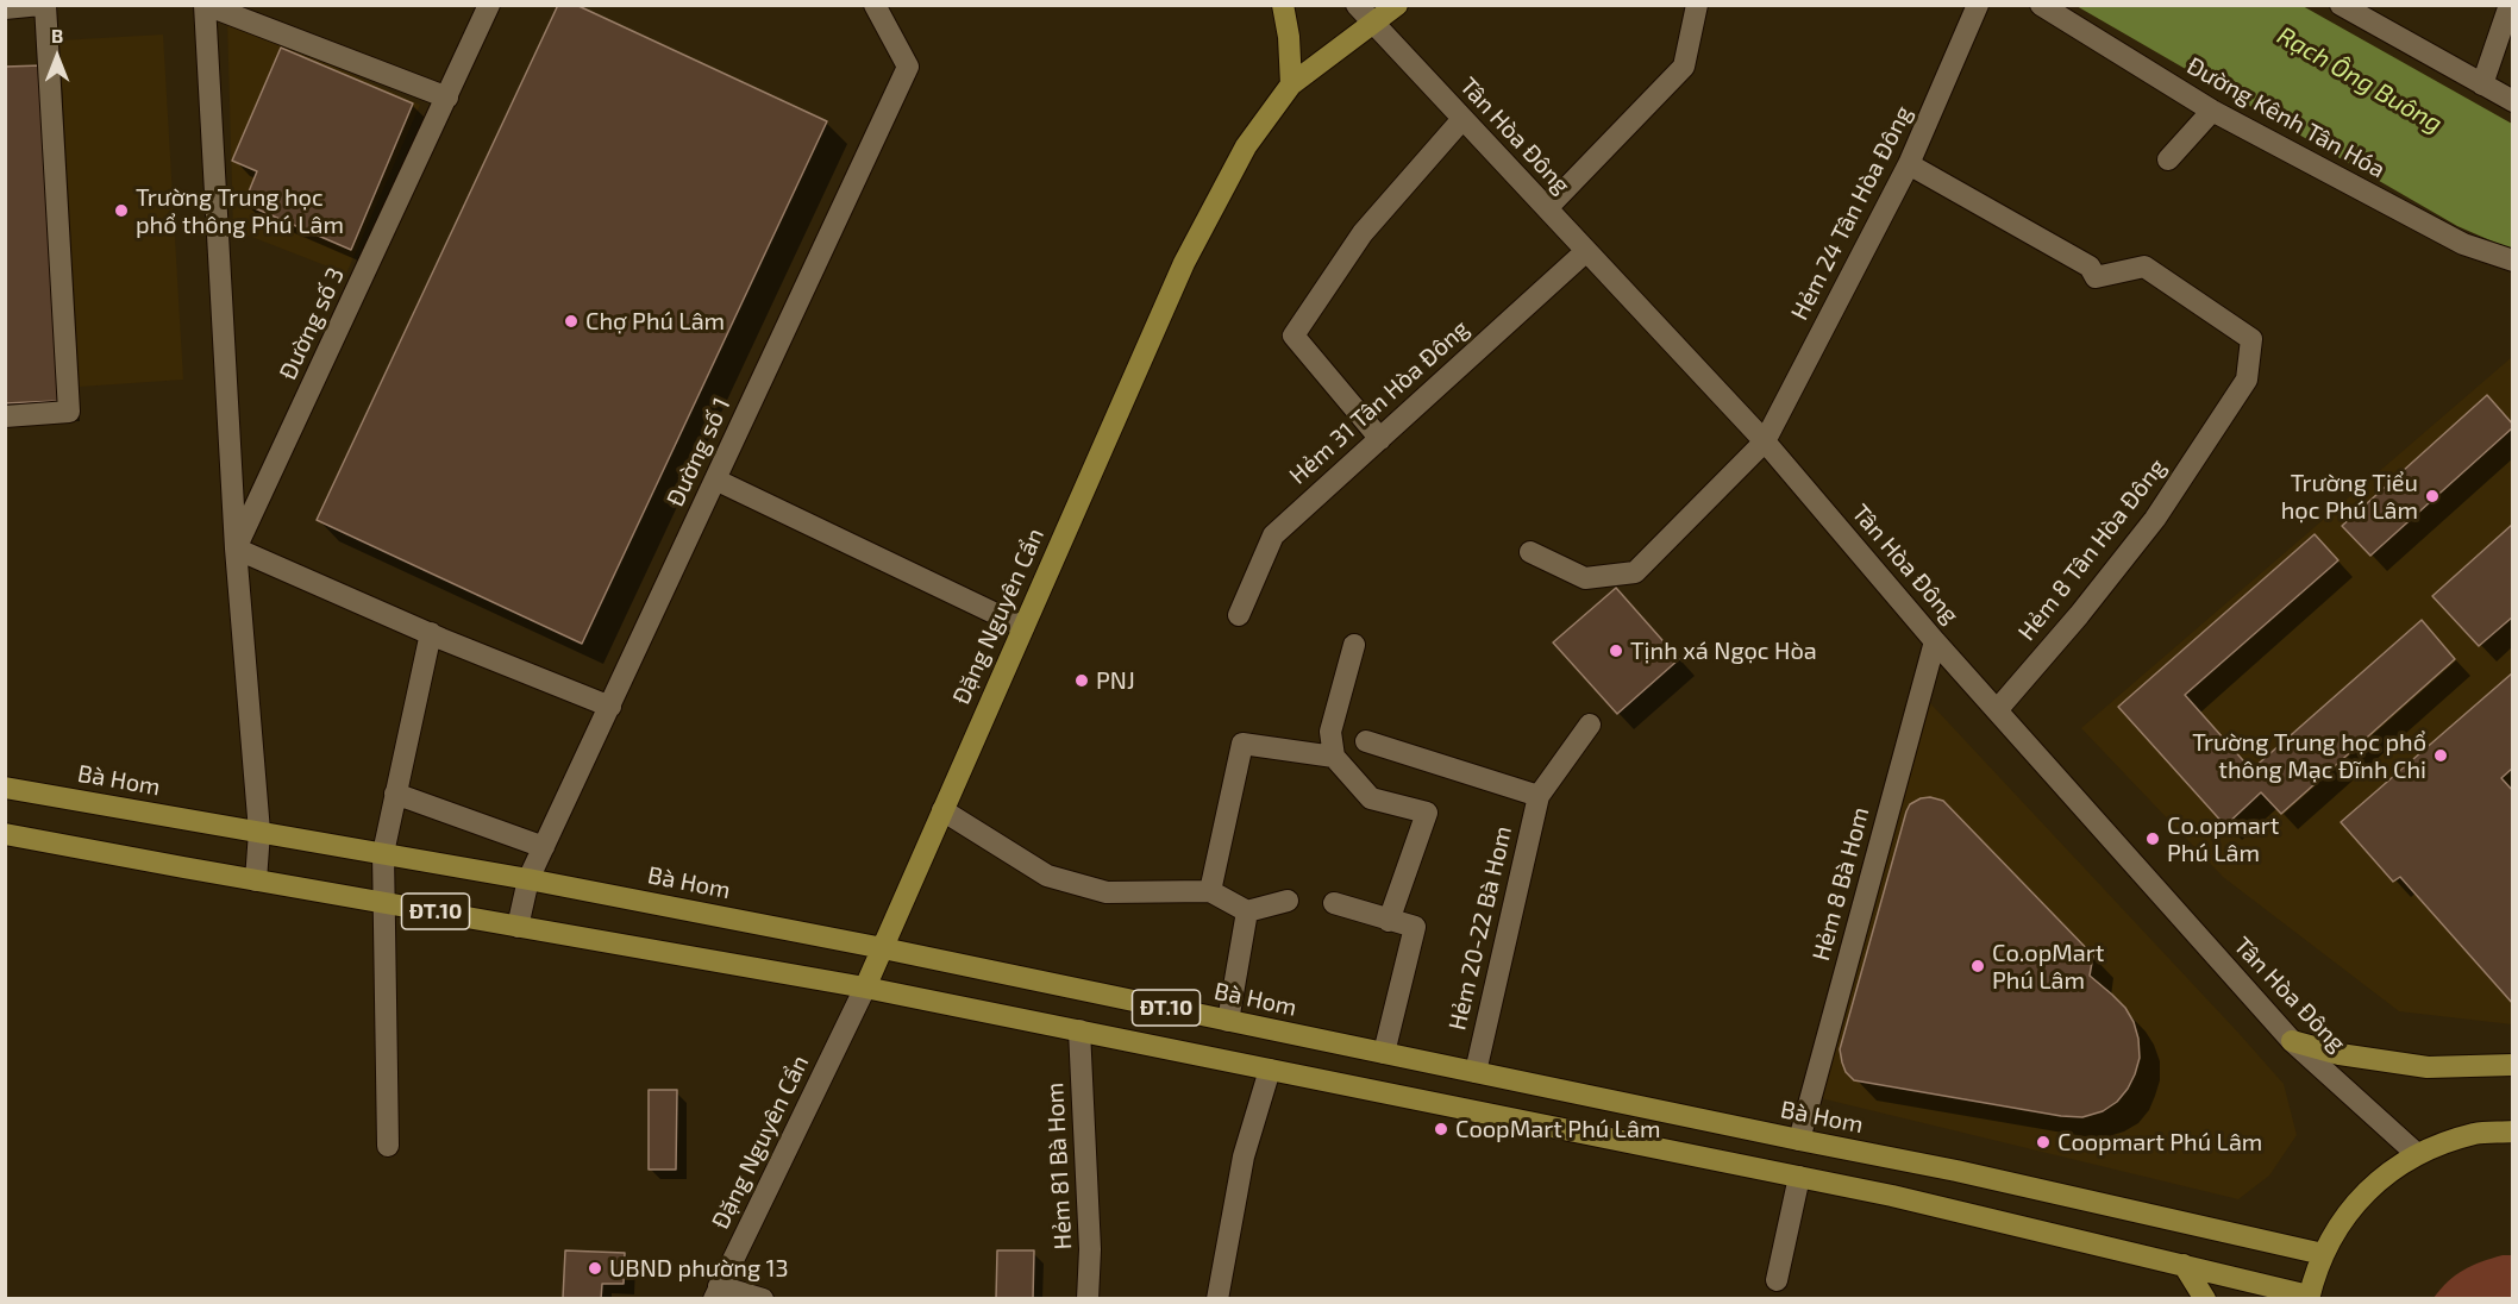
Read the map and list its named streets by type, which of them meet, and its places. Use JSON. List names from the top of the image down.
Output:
{
  "streets": {
    "main road": ["Đặng Nguyên Cẩn", "Bà Hom", "ĐT.10"],
    "street": [
      "Đường Kênh Tân Hóa",
      "Tân Hòa Đông",
      "Hẻm 24 Tân Hòa Đông",
      "Đường số 3",
      "Hẻm 31 Tân Hòa Đông",
      "Đường số 1",
      "Hẻm 8 Tân Hòa Đông",
      "Hẻm 8 Bà Hom",
      "Hẻm 20-22 Bà Hom",
      "Hẻm 81 Bà Hom"
    ]
  },
  "crossings": [
    ["Tân Hòa Đông", "Hẻm 24 Tân Hòa Đông"],
    ["Tân Hòa Đông", "Hẻm 31 Tân Hòa Đông"],
    ["Tân Hòa Đông", "Hẻm 8 Tân Hòa Đông"],
    ["Tân Hòa Đông", "Đặng Nguyên Cẩn"],
    ["Tân Hòa Đông", "Hẻm 8 Bà Hom"],
    ["Hẻm 24 Tân Hòa Đông", "Hẻm 8 Tân Hòa Đông"],
    ["Đường số 3", "Bà Hom"],
    ["Đường số 3", "ĐT.10"],
    ["Đường số 1", "Bà Hom"],
    ["Đường số 1", "ĐT.10"],
    ["Đặng Nguyên Cẩn", "Bà Hom"],
    ["Đặng Nguyên Cẩn", "ĐT.10"],
    ["Bà Hom", "Hẻm 8 Bà Hom"],
    ["Bà Hom", "Hẻm 20-22 Bà Hom"],
    ["ĐT.10", "Hẻm 81 Bà Hom"]
  ],
  "water": ["Rạch Ông Buông"],
  "places": [
    "Trường Trung học phổ thông Phú Lâm",
    "Chợ Phú Lâm",
    "Trường Tiểu học Phú Lâm",
    "Tịnh xá Ngọc Hòa",
    "PNJ",
    "Trường Trung học phổ thông Mạc Đĩnh Chi",
    "Co.opmart Phú Lâm",
    "Co.opMart Phú Lâm",
    "CoopMart Phú Lâm",
    "Coopmart Phú Lâm",
    "UBND phường 13"
  ],
  "north": "top"
}
